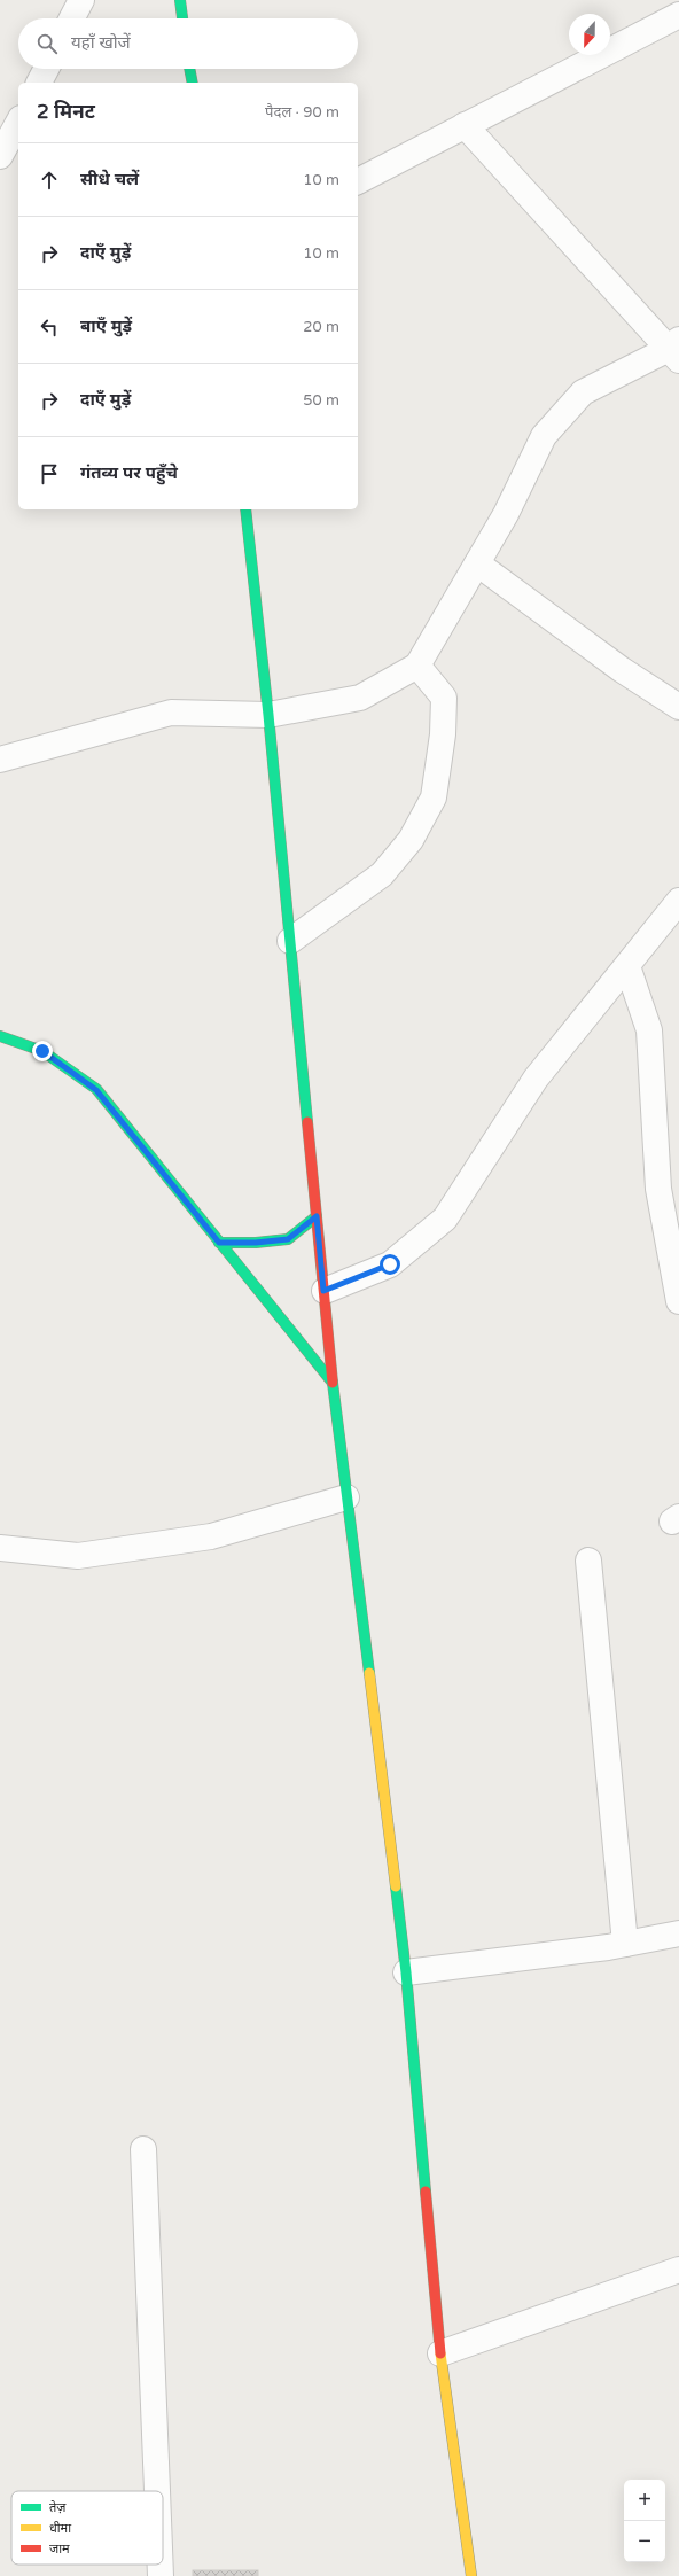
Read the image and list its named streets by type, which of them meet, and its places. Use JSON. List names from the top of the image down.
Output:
{
  "legend": ["तेज़", "धीमा", "जाम"],
  "north": "bottom",
  "page": {
    "search": "यहाँ खोजें",
    "heading": ["2 मिनट", "पैदल · 90 m"],
    "list": [
      ["सीधे चलें", "10 m"],
      ["दाएँ मुड़ें", "10 m"],
      ["बाएँ मुड़ें", "20 m"],
      ["दाएँ मुड़ें", "50 m"],
      "गंतव्य पर पहुँचे"
    ],
    "map_buttons": ["+", "−"]
  }
}
